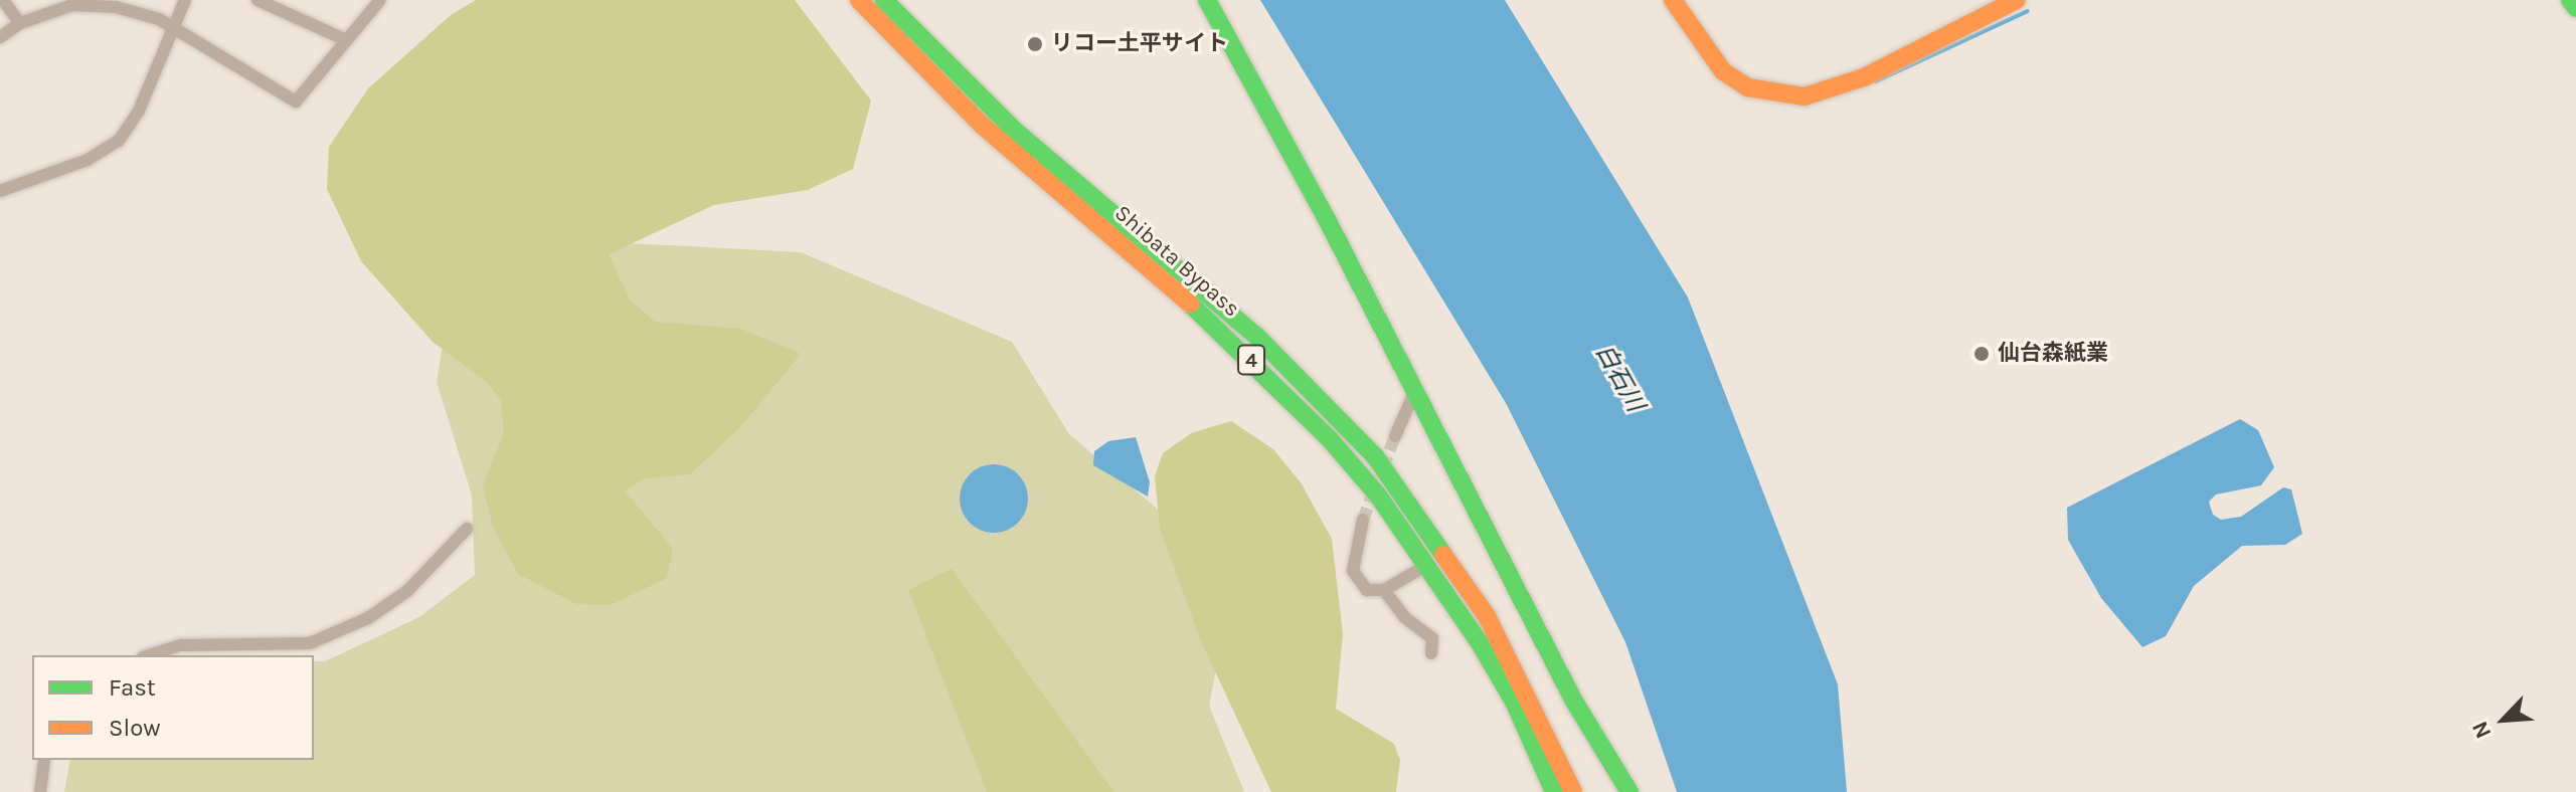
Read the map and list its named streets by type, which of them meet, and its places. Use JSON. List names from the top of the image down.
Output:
{
  "streets": {
    "main road": ["Shibata Bypass", "4"]
  },
  "water": ["白石川"],
  "places": ["リコー土平サイト", "仙台森紙業"],
  "legend": ["Fast", "Slow"],
  "north": "bottom left"
}
